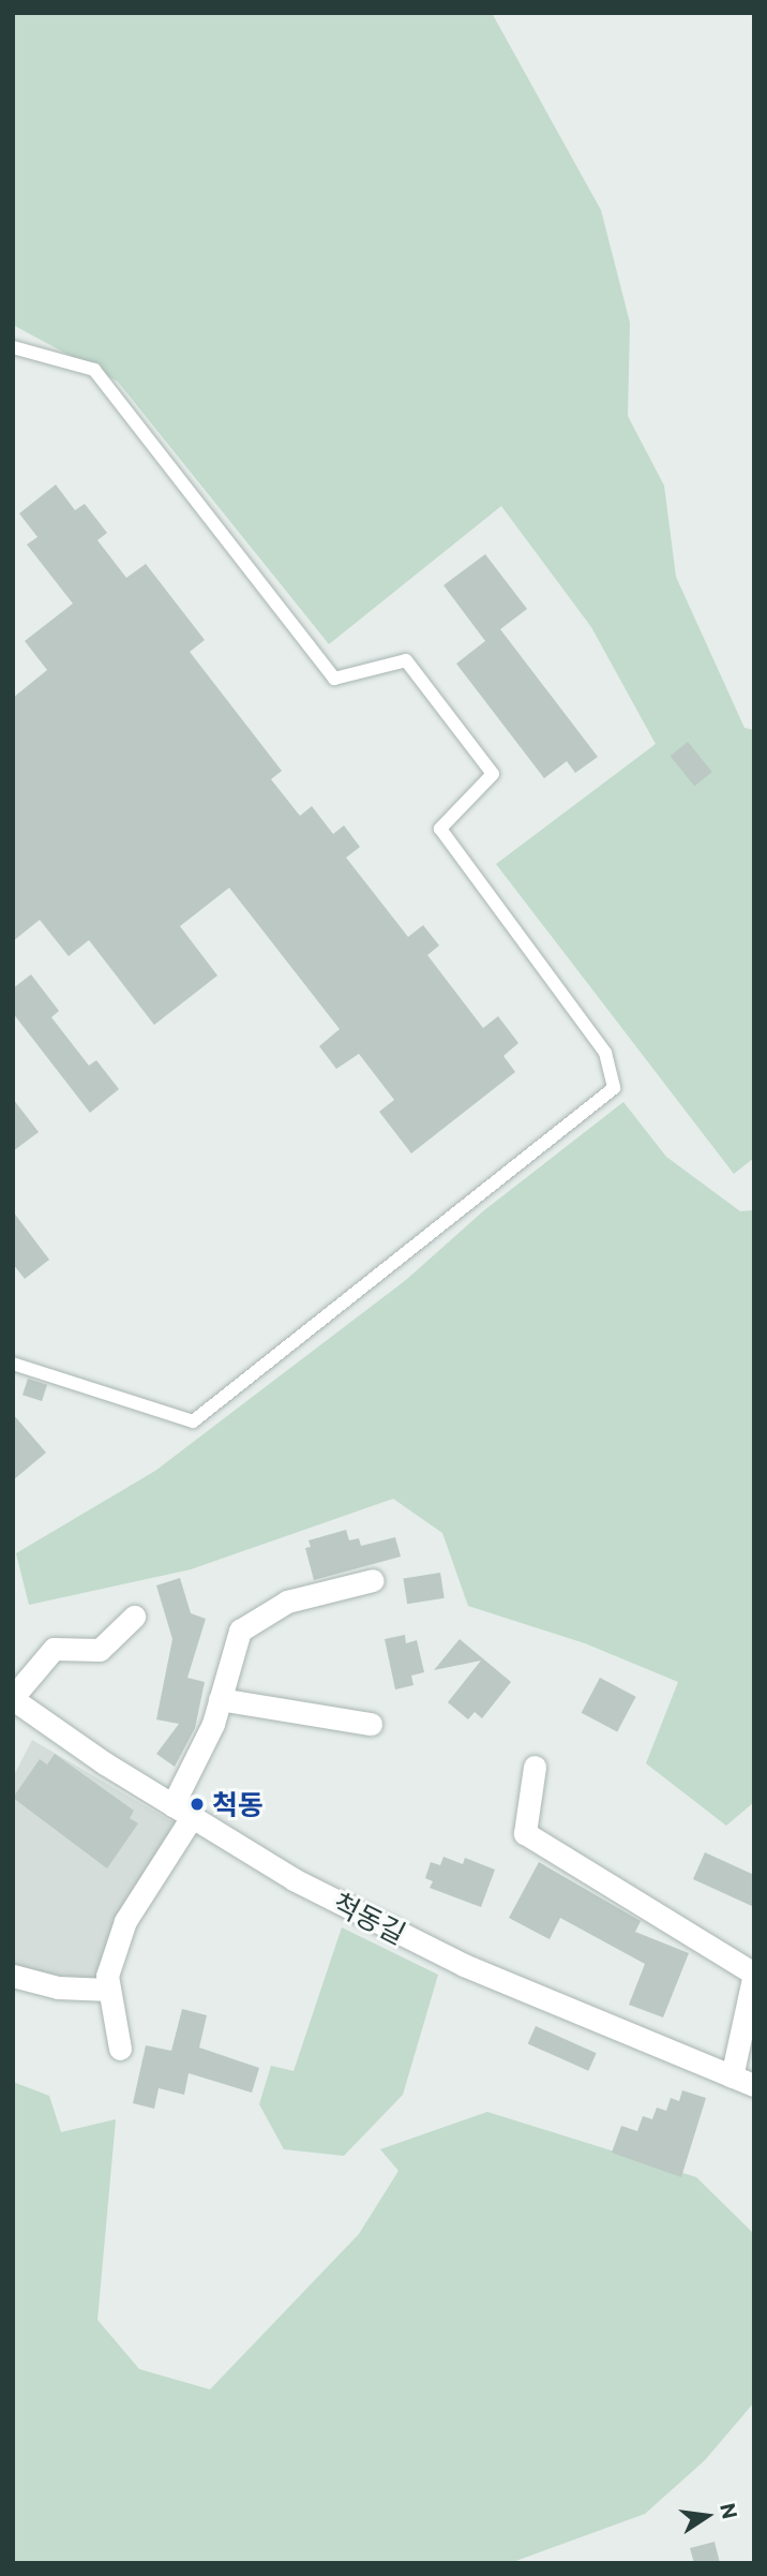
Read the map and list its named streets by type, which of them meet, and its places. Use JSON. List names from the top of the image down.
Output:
{
  "streets": {
    "street": ["척동길"]
  },
  "places": ["척동"],
  "north": "right"
}
